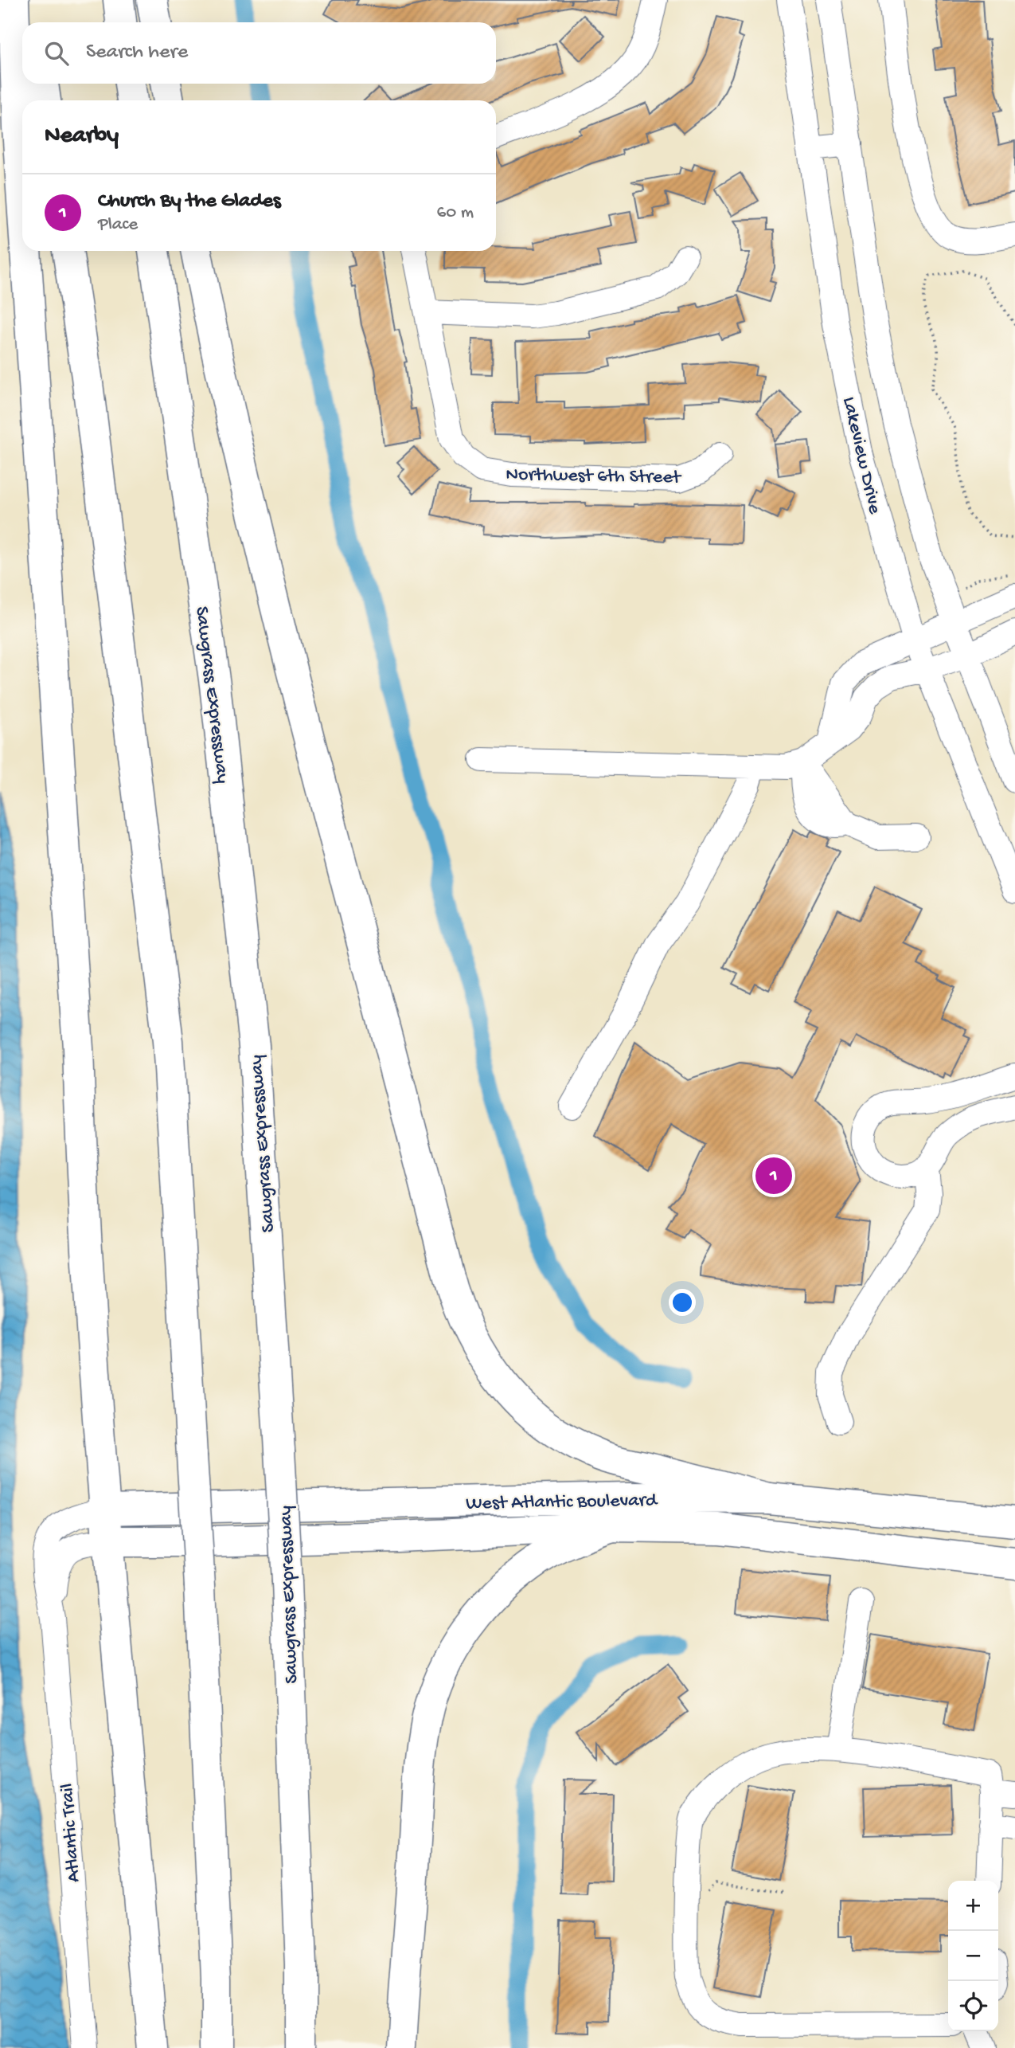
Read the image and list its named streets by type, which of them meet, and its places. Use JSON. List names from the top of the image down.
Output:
{
  "streets": {
    "main road": ["Sawgrass Expressway", "West Atlantic Boulevard"],
    "street": ["Lakeview Drive", "Northwest 6th Street", "Atlantic Trail"]
  },
  "crossings": [
    ["West Atlantic Boulevard", "Atlantic Trail"]
  ],
  "page": {
    "search": "Search here",
    "heading": "Nearby",
    "list": [
      {
        "mark": "1",
        "name": "Church By the Glades",
        "note": "Place",
        "value": "60 m"
      }
    ],
    "pins": "1",
    "map_buttons": ["+", "−"]
  }
}
